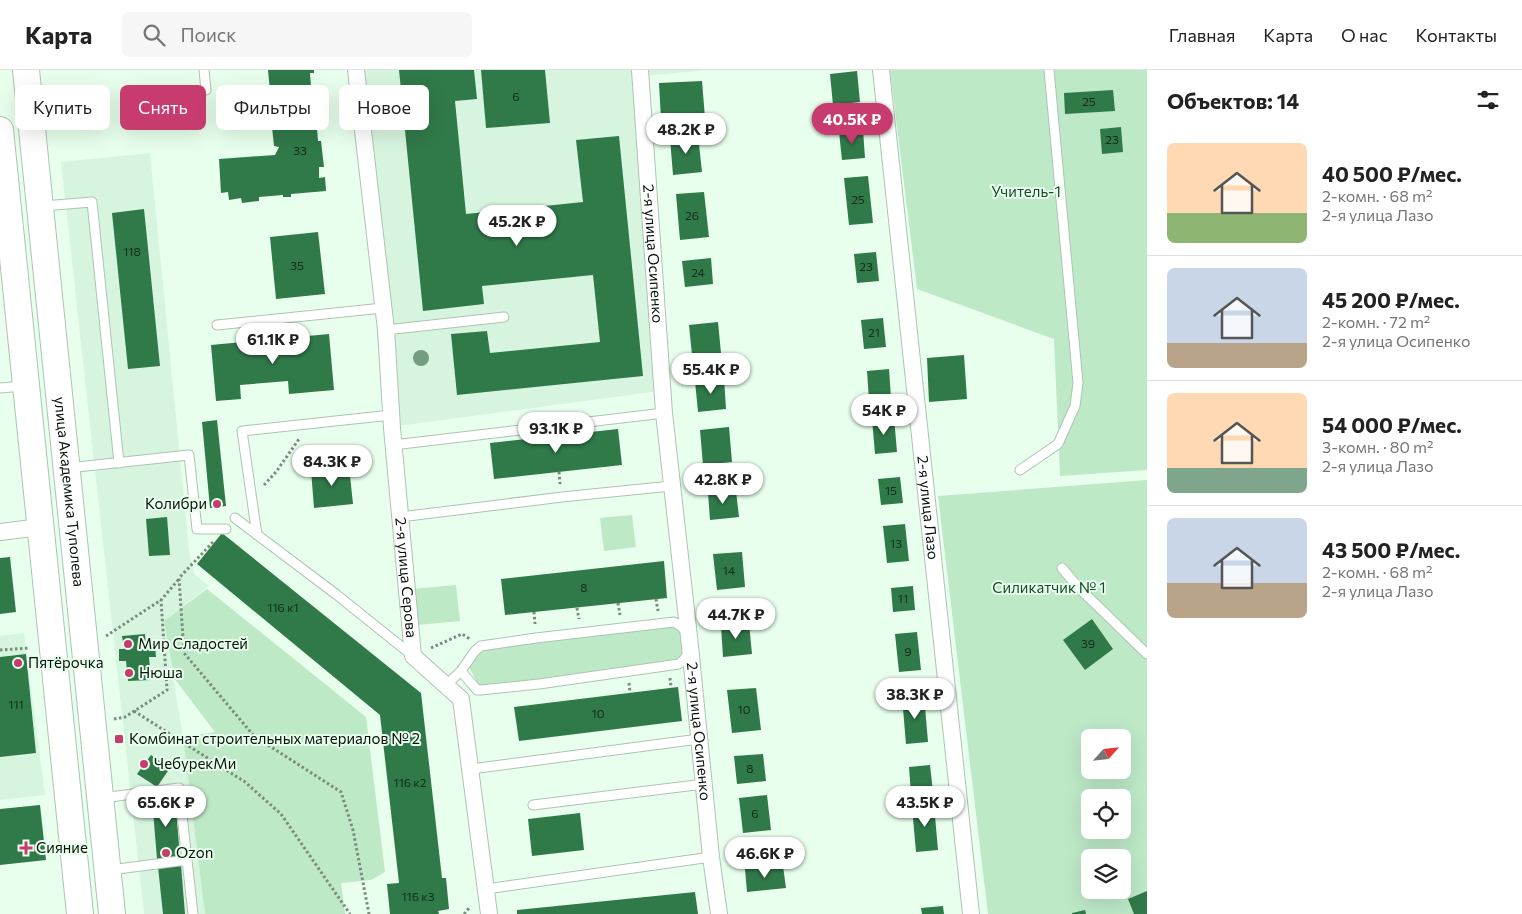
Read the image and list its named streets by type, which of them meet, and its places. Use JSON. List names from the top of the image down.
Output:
{
  "streets": {
    "main road": ["улица Академика Туполева"],
    "street": ["2-я улица Осипенко", "2-я улица Лазо", "2-я улица Серова"]
  },
  "parks": ["Учитель-1", "Силикатчик № 1"],
  "places": {
    "other": [
      "Колибри",
      "Мир Сладостей",
      "Пятёрочка",
      "Нюша",
      "ЧебурекМи",
      "Ozon"
    ],
    "transit": ["Комбинат строительных материалов № 2"],
    "health": ["Сияние"]
  },
  "house_numbers": [
    "6",
    "25",
    "23",
    "33",
    "25",
    "26",
    "118",
    "35",
    "23",
    "24",
    "21",
    "15",
    "13",
    "14",
    "8",
    "11",
    "116 к1",
    "39",
    "9",
    "111",
    "10",
    "10",
    "8",
    "116 к2",
    "6",
    "116 к3"
  ],
  "north": "top right",
  "page": {
    "header": "Карта",
    "search": "Поиск",
    "nav": [
      "Главная",
      "Карта",
      "О нас",
      "Контакты"
    ],
    "heading": "Объектов: 14",
    "chip": [
      "Купить",
      "Снять",
      "Фильтры",
      "Новое"
    ],
    "price": [
      "40.5K ₽",
      "48.2K ₽",
      "45.2K ₽",
      "61.1K ₽",
      "55.4K ₽",
      "54K ₽",
      "93.1K ₽",
      "84.3K ₽",
      "42.8K ₽",
      "44.7K ₽",
      "38.3K ₽",
      "65.6K ₽",
      "43.5K ₽",
      "46.6K ₽"
    ],
    "list": [
      {
        "name": "40 500 ₽/мес.",
        "note": "2-комн. · 68 m² · 2-я улица Лазо"
      },
      {
        "name": "45 200 ₽/мес.",
        "note": "2-комн. · 72 m² · 2-я улица Осипенко"
      },
      {
        "name": "54 000 ₽/мес.",
        "note": "3-комн. · 80 m² · 2-я улица Лазо"
      },
      {
        "name": "43 500 ₽/мес.",
        "note": "2-комн. · 68 m² · 2-я улица Лазо"
      }
    ]
  }
}
